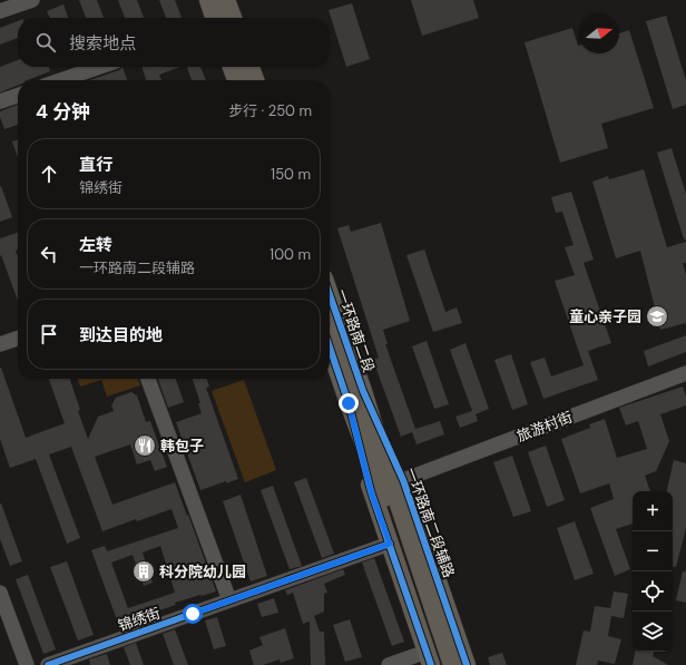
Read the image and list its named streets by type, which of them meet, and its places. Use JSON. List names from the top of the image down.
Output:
{
  "streets": {
    "main road": ["一环路南二段", "一环路南二段辅路"],
    "street": ["旅游村街", "锦绣街"]
  },
  "crossings": [
    ["一环路南二段", "一环路南二段辅路"],
    ["旅游村街", "一环路南二段辅路"]
  ],
  "places": {
    "school or university": ["童心亲子园"],
    "restaurant": ["韩包子"],
    "building": ["科分院幼儿园"]
  },
  "north": "right",
  "page": {
    "search": "搜索地点",
    "heading": ["4 分钟", "步行 · 250 m"],
    "list": [
      ["直行", "锦绣街", "150 m"],
      ["左转", "一环路南二段辅路", "100 m"],
      "到达目的地"
    ],
    "map_buttons": ["+", "−"]
  }
}
